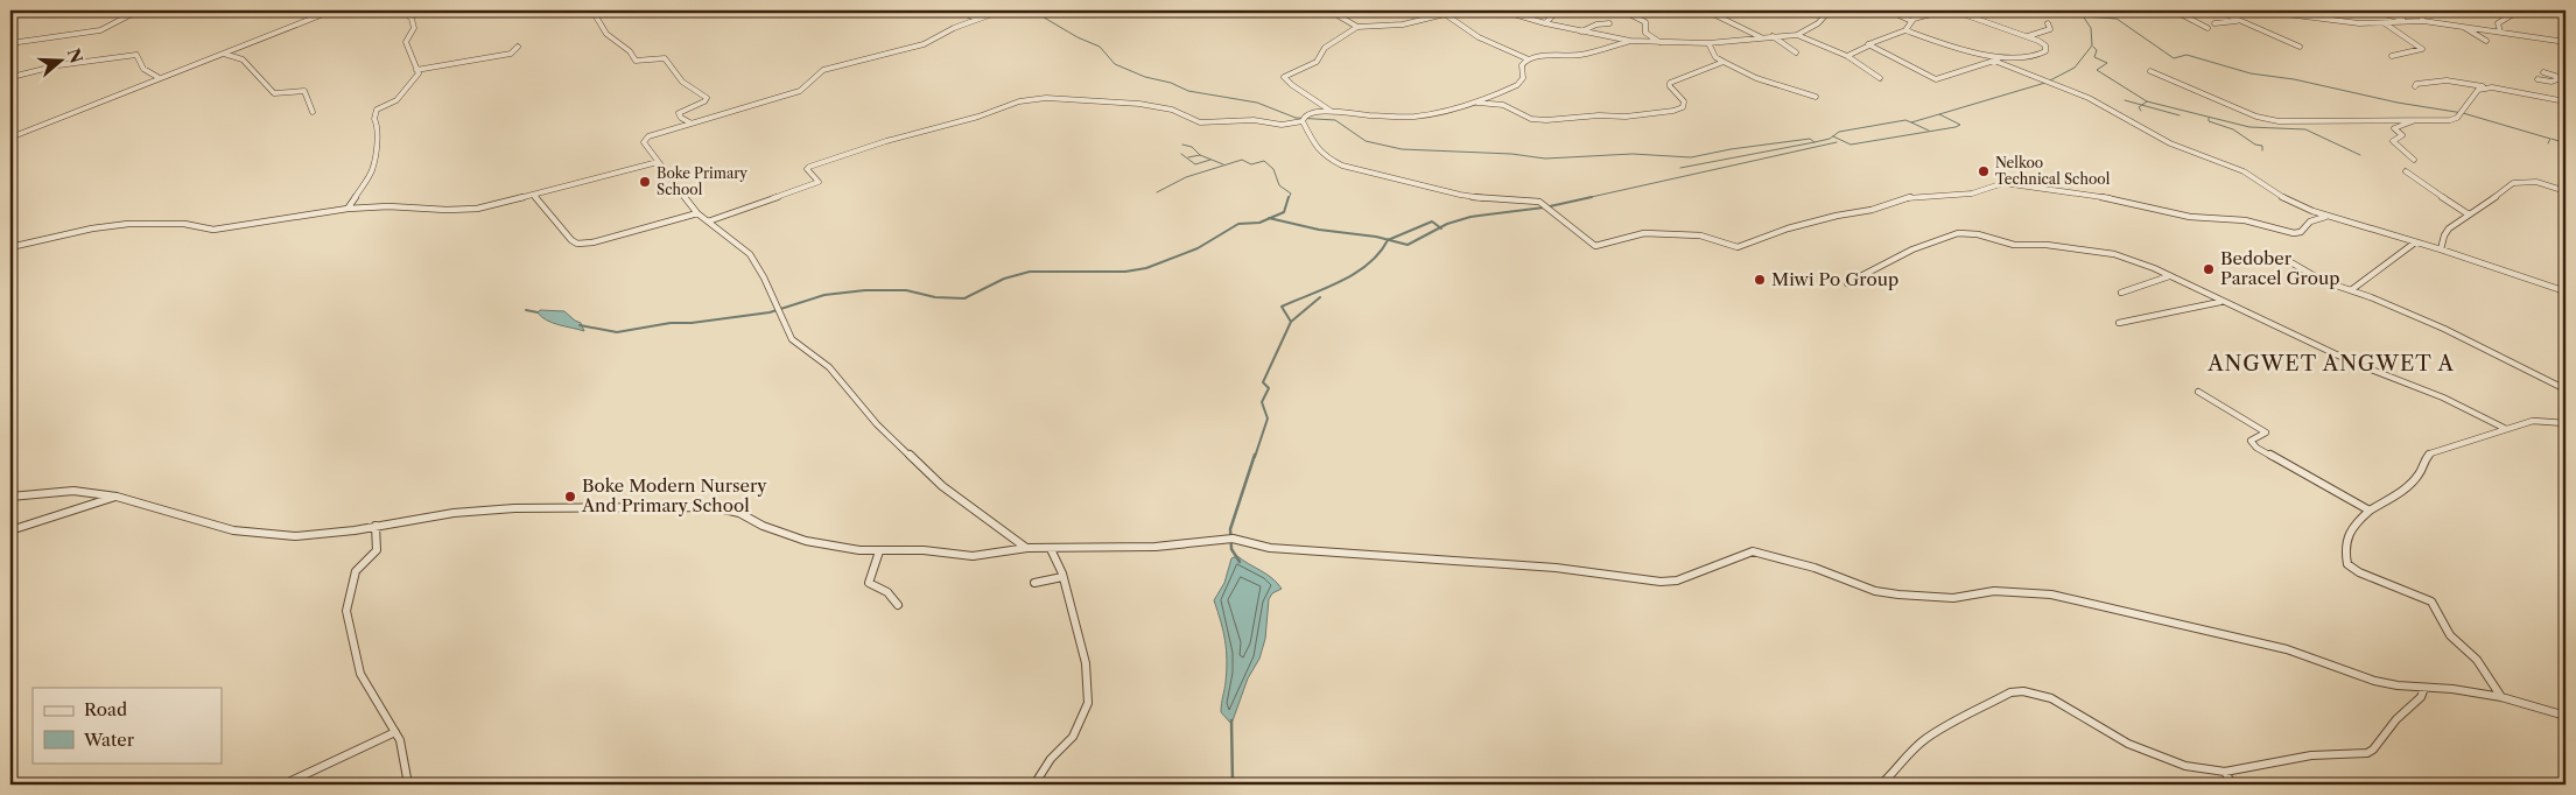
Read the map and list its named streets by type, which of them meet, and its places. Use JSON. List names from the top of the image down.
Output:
{
  "districts": ["ANGWET ANGWET A"],
  "places": [
    "Nelkoo Technical School",
    "Boke Primary School",
    "Bedober Paracel Group",
    "Miwi Po Group",
    "Boke Modern Nursery And Primary School"
  ],
  "legend": ["Road", "Water"],
  "north": "right"
}
